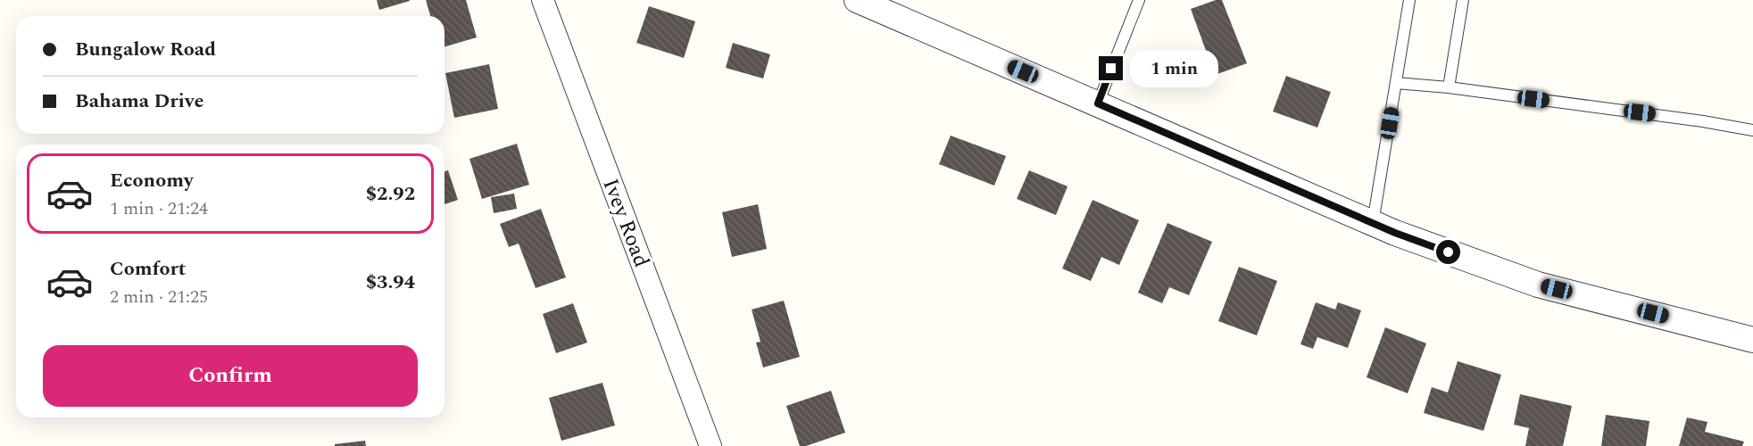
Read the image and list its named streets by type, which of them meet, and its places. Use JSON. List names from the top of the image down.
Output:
{
  "streets": {
    "street": ["Ivey Road"]
  },
  "page": {
    "banner": ["Bungalow Road", "Bahama Drive"],
    "bubble": "1 min",
    "list": [
      {
        "name": "Economy",
        "note": "1 min · 21:24",
        "value": "$2.92"
      },
      {
        "name": "Comfort",
        "note": "2 min · 21:25",
        "value": "$3.94"
      }
    ],
    "buttons": "Confirm"
  }
}
